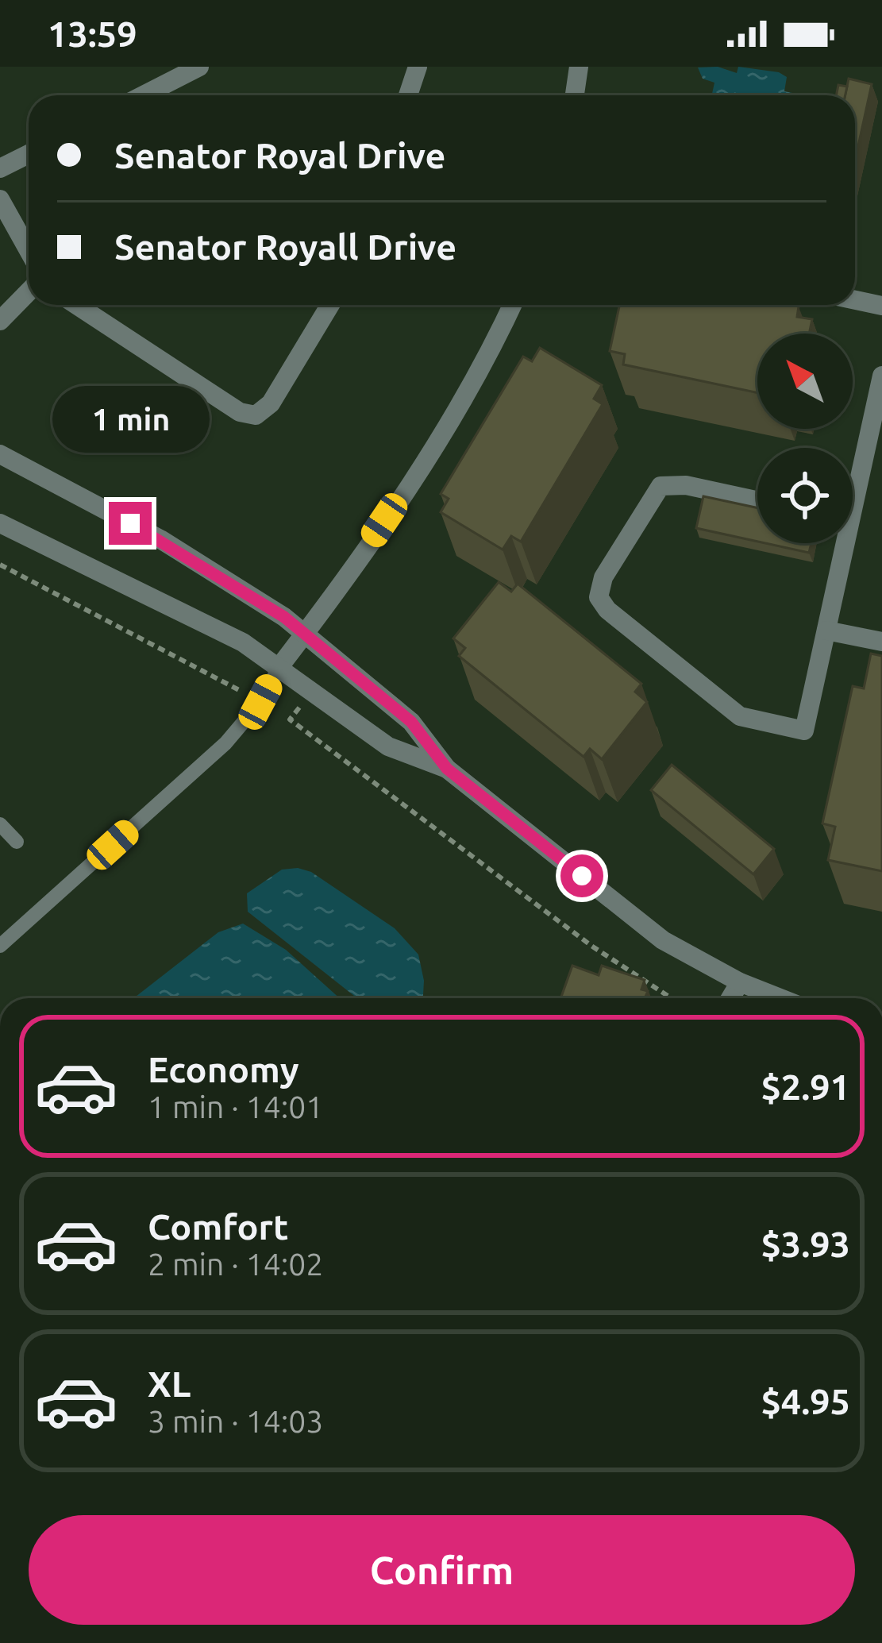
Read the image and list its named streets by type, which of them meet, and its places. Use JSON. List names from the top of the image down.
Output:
{
  "north": "top left",
  "page": {
    "status": "13:59",
    "banner": ["Senator Royal Drive", "Senator Royall Drive"],
    "bubble": "1 min",
    "list": [
      {
        "name": "Economy",
        "note": "1 min · 14:01",
        "value": "$2.91"
      },
      {
        "name": "Comfort",
        "note": "2 min · 14:02",
        "value": "$3.93"
      },
      {
        "name": "XL",
        "note": "3 min · 14:03",
        "value": "$4.95"
      }
    ],
    "buttons": "Confirm"
  }
}
